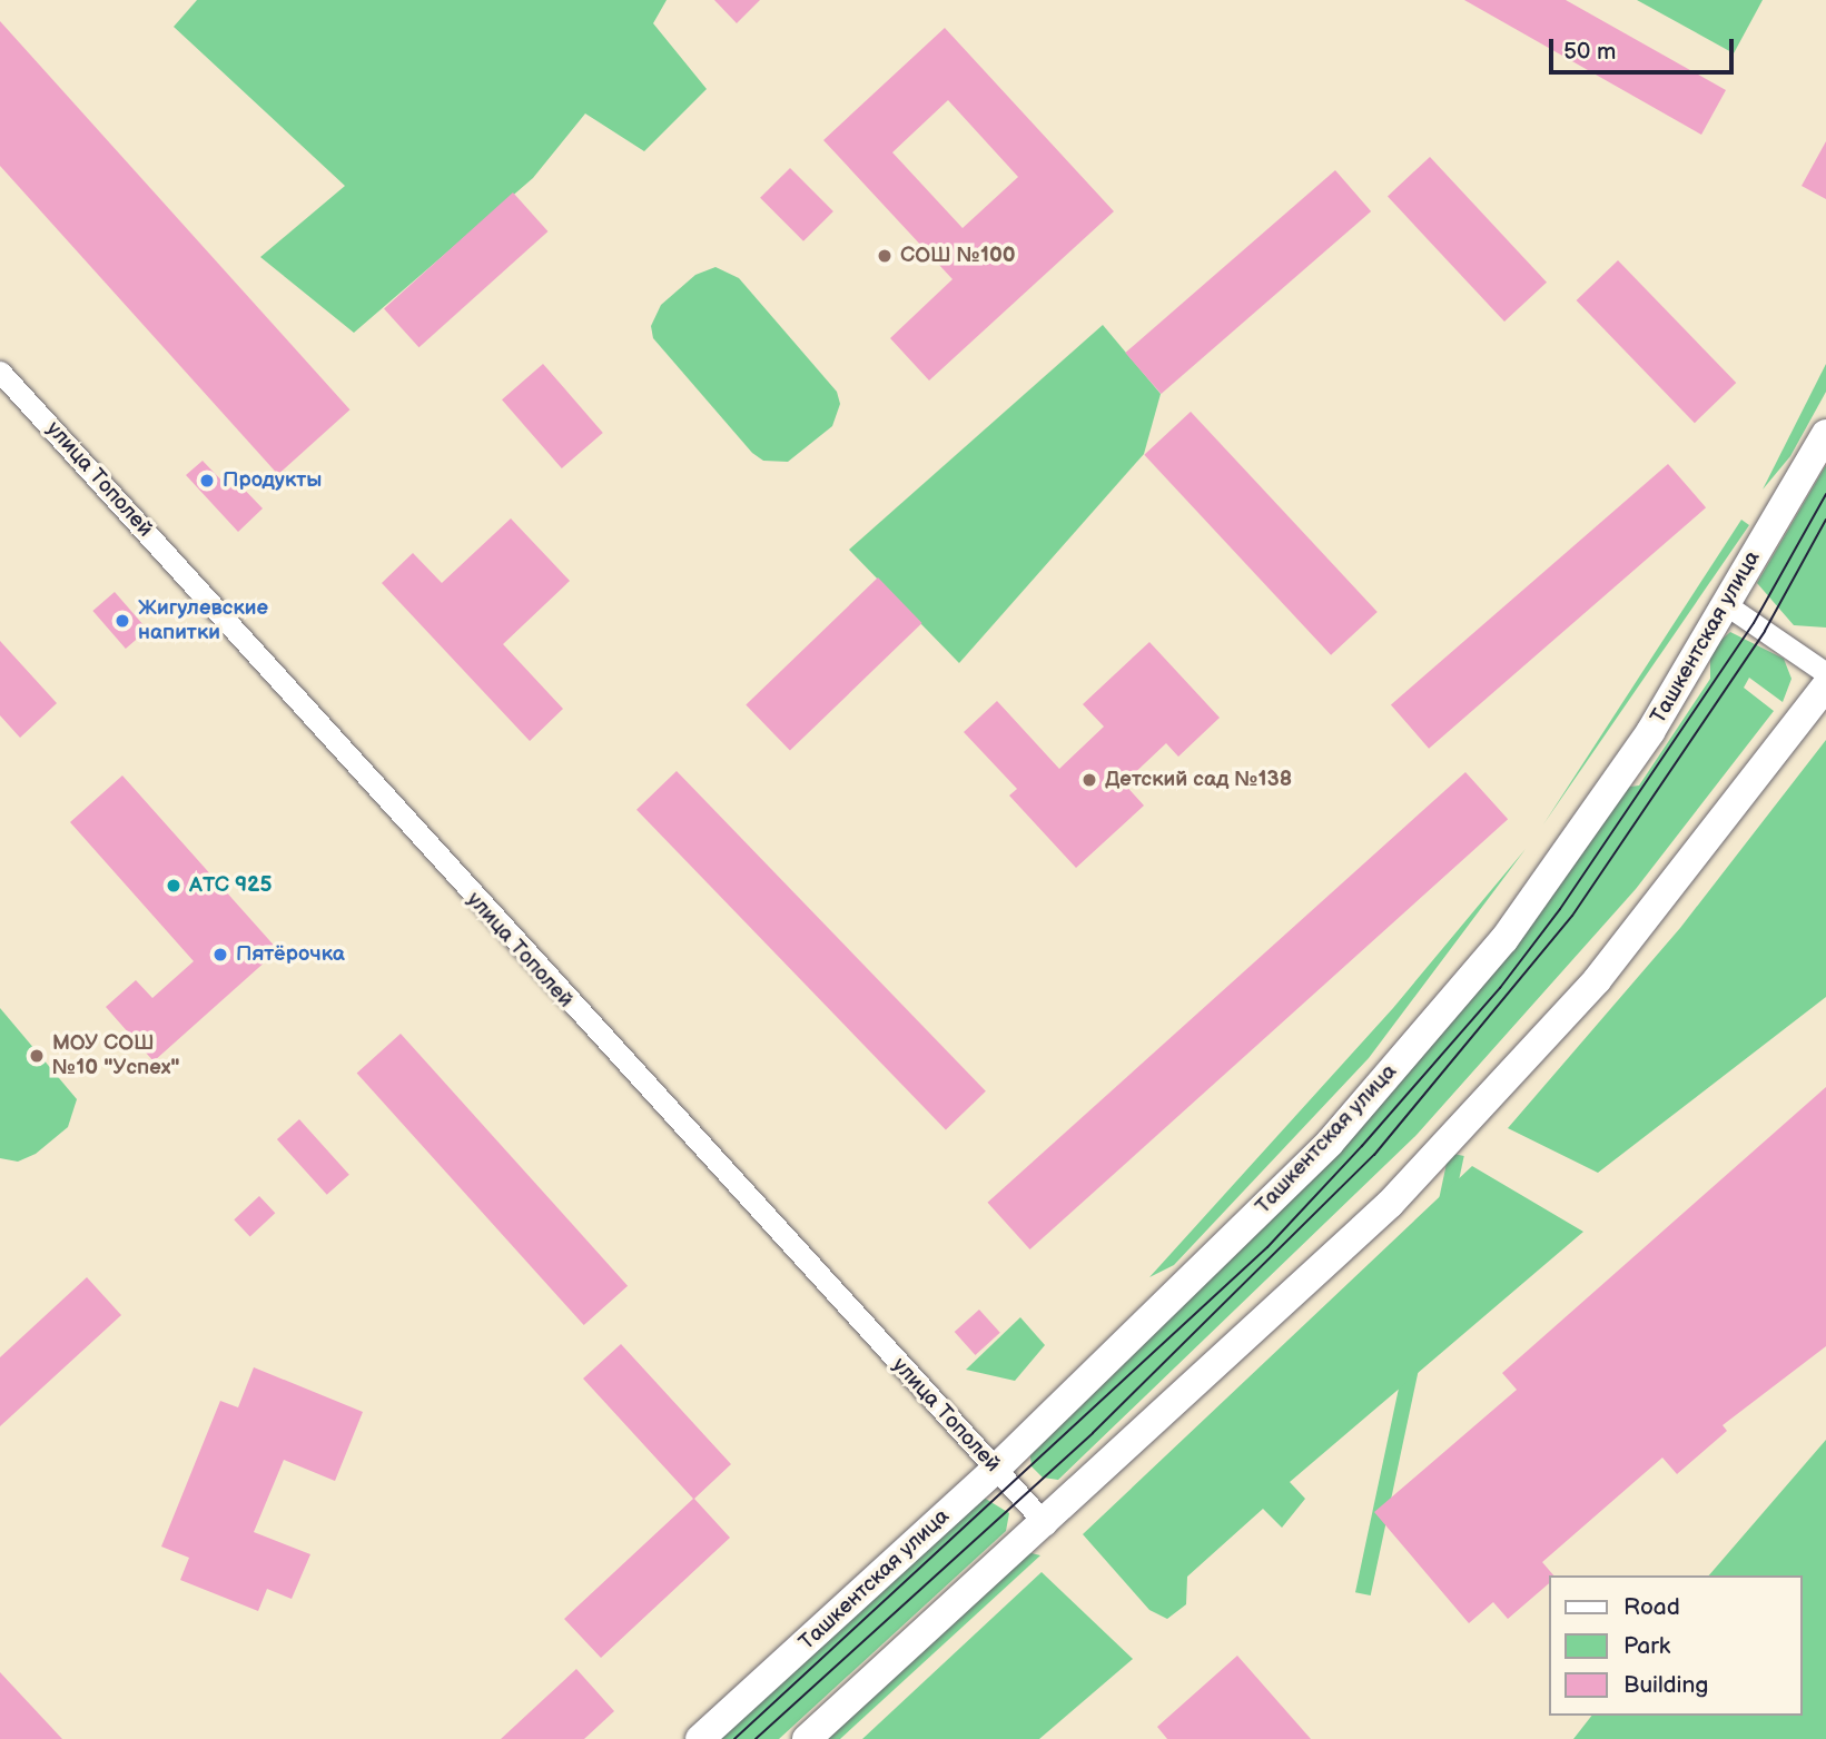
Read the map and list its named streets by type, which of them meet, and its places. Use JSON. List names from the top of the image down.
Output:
{
  "streets": {
    "main road": ["Ташкентская улица"],
    "street": ["улица Тополей"]
  },
  "crossings": [
    ["улица Тополей", "Ташкентская улица"]
  ],
  "places": [
    "СОШ №100",
    "Продукты",
    "Жигулевские напитки",
    "Детский сад №138",
    "АТС 925",
    "Пятёрочка",
    "МОУ СОШ №10 \"Успех\""
  ],
  "legend": ["Road", "Park", "Building"],
  "scale_bar": "50 m"
}
